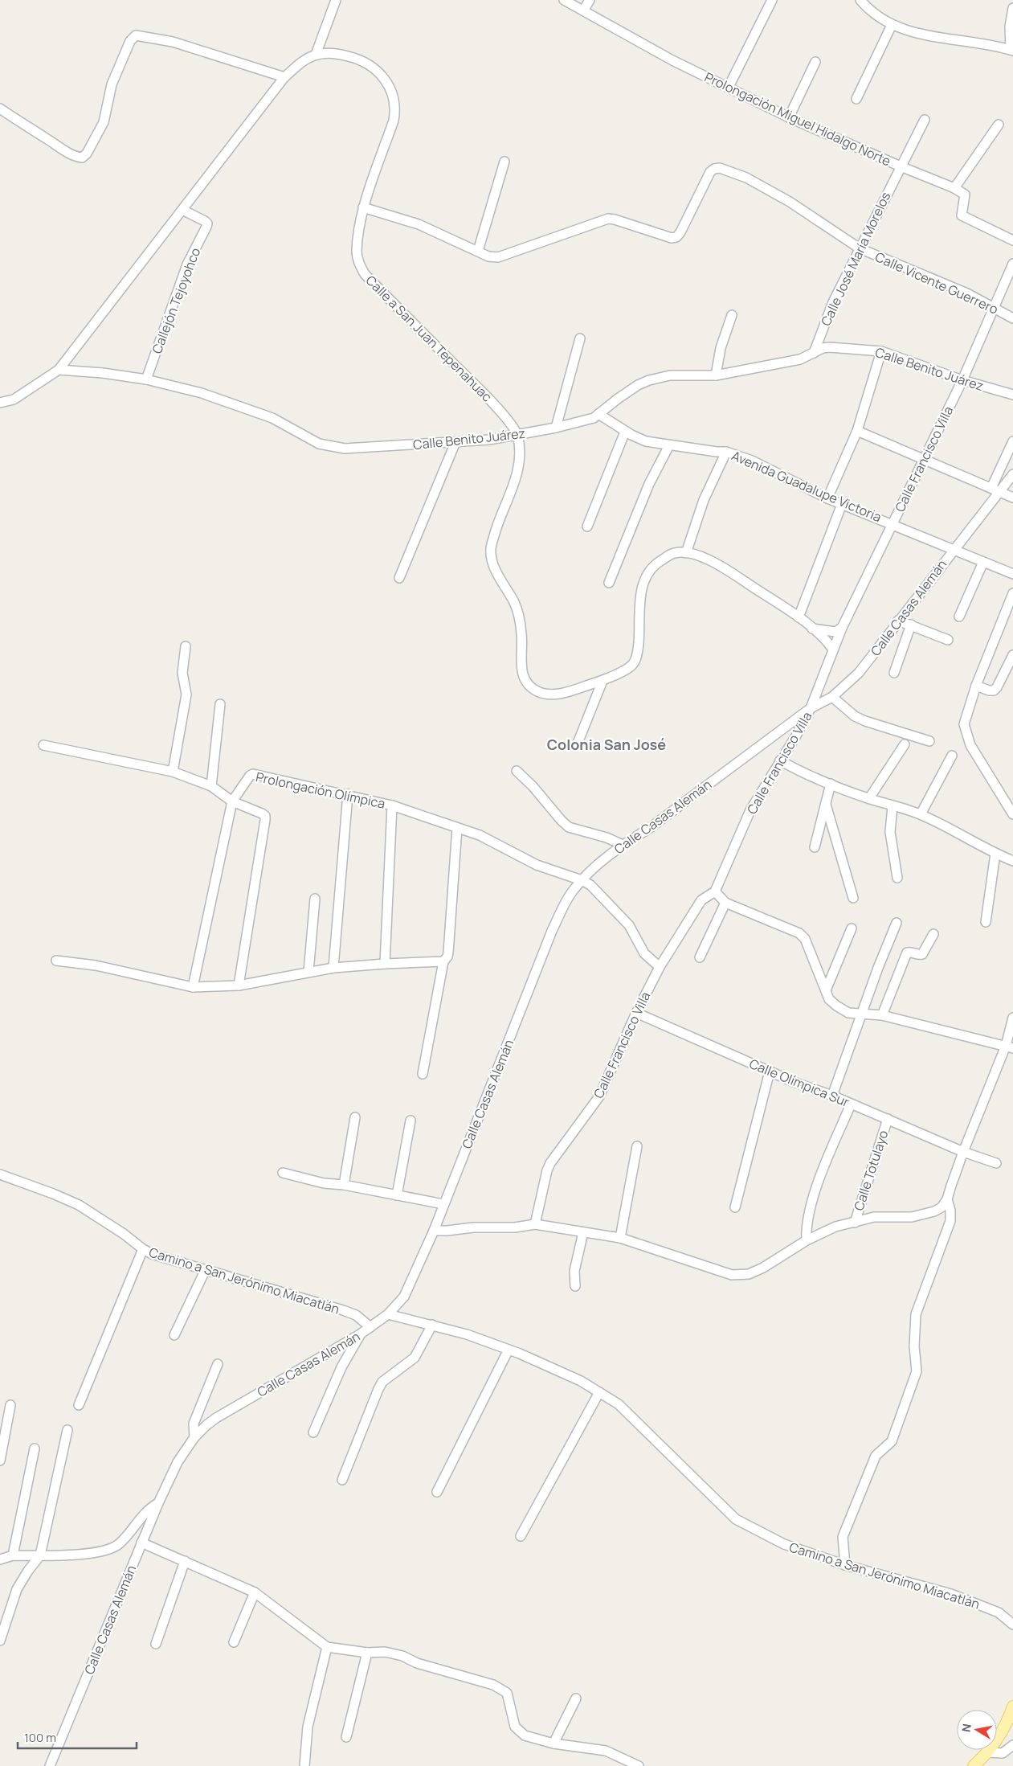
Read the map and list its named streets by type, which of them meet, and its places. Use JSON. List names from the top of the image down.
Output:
{
  "streets": {
    "street": [
      "Prolongación Miguel Hidalgo Norte",
      "Calle José María Morelos",
      "Calle Vicente Guerrero",
      "Callejón Tejoyohco",
      "Calle a San Juan Tepenahuac",
      "Calle Benito Juárez",
      "Calle Francisco Villa",
      "Avenida Guadalupe Victoria",
      "Calle Casas Alemán",
      "Prolongación Olímpica",
      "Calle Olímpica Sur",
      "Calle Totulayo",
      "Camino a San Jerónimo Miacatlán"
    ]
  },
  "crossings": [
    ["Prolongación Miguel Hidalgo Norte", "Calle José María Morelos"],
    ["Calle José María Morelos", "Calle Vicente Guerrero"],
    ["Calle José María Morelos", "Calle Benito Juárez"],
    ["Calle Vicente Guerrero", "Calle Francisco Villa"],
    ["Callejón Tejoyohco", "Calle a San Juan Tepenahuac"],
    ["Callejón Tejoyohco", "Calle Benito Juárez"],
    ["Calle a San Juan Tepenahuac", "Calle Benito Juárez"],
    ["Calle Benito Juárez", "Calle Francisco Villa"],
    ["Calle Benito Juárez", "Avenida Guadalupe Victoria"],
    ["Calle Francisco Villa", "Avenida Guadalupe Victoria"],
    ["Calle Francisco Villa", "Calle Casas Alemán"],
    ["Calle Francisco Villa", "Calle Olímpica Sur"],
    ["Avenida Guadalupe Victoria", "Calle Casas Alemán"],
    ["Calle Casas Alemán", "Prolongación Olímpica"],
    ["Calle Casas Alemán", "Camino a San Jerónimo Miacatlán"],
    ["Calle Olímpica Sur", "Calle Totulayo"]
  ],
  "districts": ["Colonia San José"],
  "scale_bar": "100 m",
  "north": "left"
}
